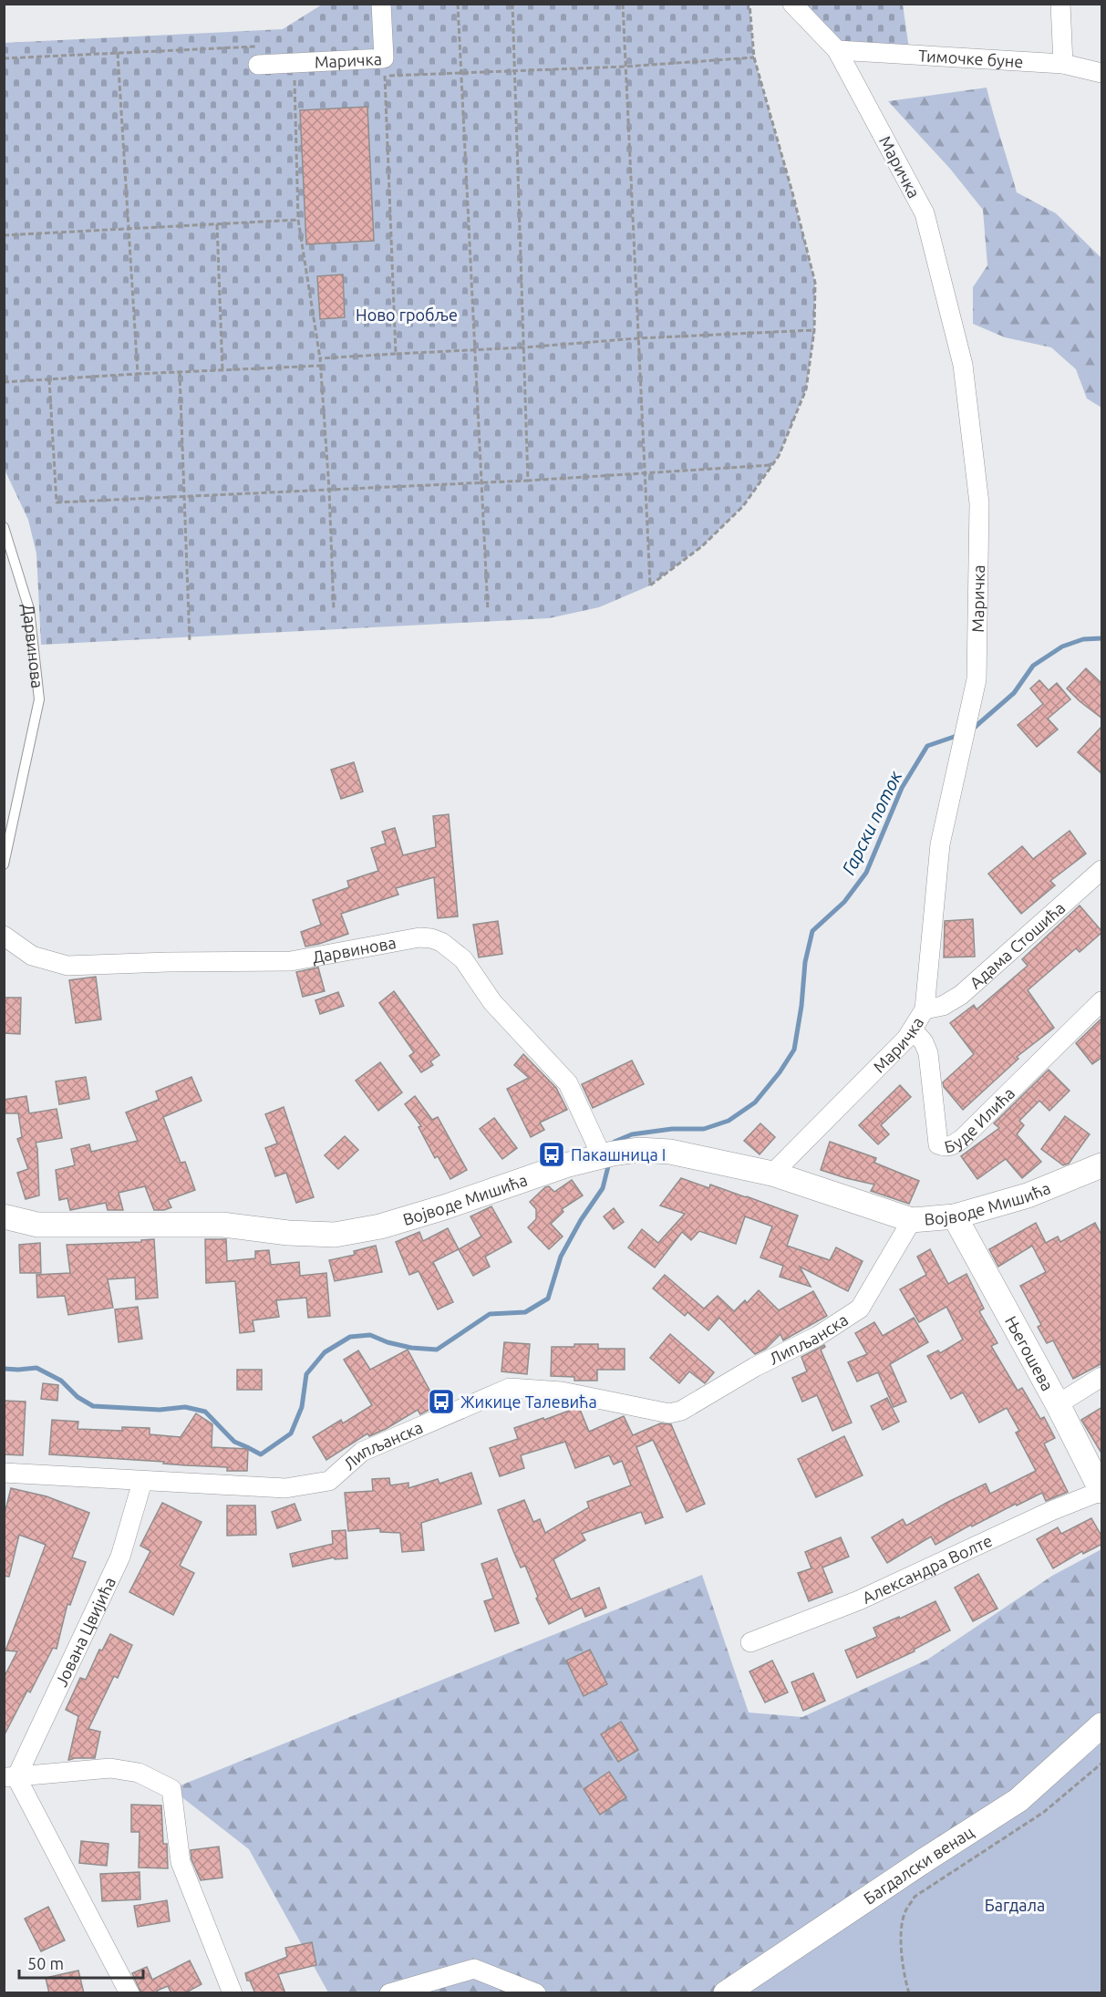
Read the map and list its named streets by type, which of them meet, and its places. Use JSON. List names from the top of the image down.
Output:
{
  "streets": {
    "street": [
      "Маричка",
      "Тимочке буне",
      "Дарвинова",
      "Адама Стошића",
      "Буде Илића",
      "Војводе Мишића",
      "Липљанска",
      "Његошева",
      "Александра Волте",
      "Јована Цвијића",
      "Багдалски венац"
    ]
  },
  "crossings": [
    ["Маричка", "Тимочке буне"],
    ["Маричка", "Адама Стошића"],
    ["Маричка", "Буде Илића"],
    ["Маричка", "Војводе Мишића"],
    ["Дарвинова", "Војводе Мишића"],
    ["Војводе Мишића", "Липљанска"],
    ["Војводе Мишића", "Његошева"],
    ["Липљанска", "Јована Цвијића"],
    ["Његошева", "Александра Волте"]
  ],
  "water": ["Гарски поток"],
  "parks": ["Ново гробље", "Багдала"],
  "places": {
    "bus stop": ["Пакашница I", "Жикице Талевића"]
  },
  "scale_bar": "50 m"
}
